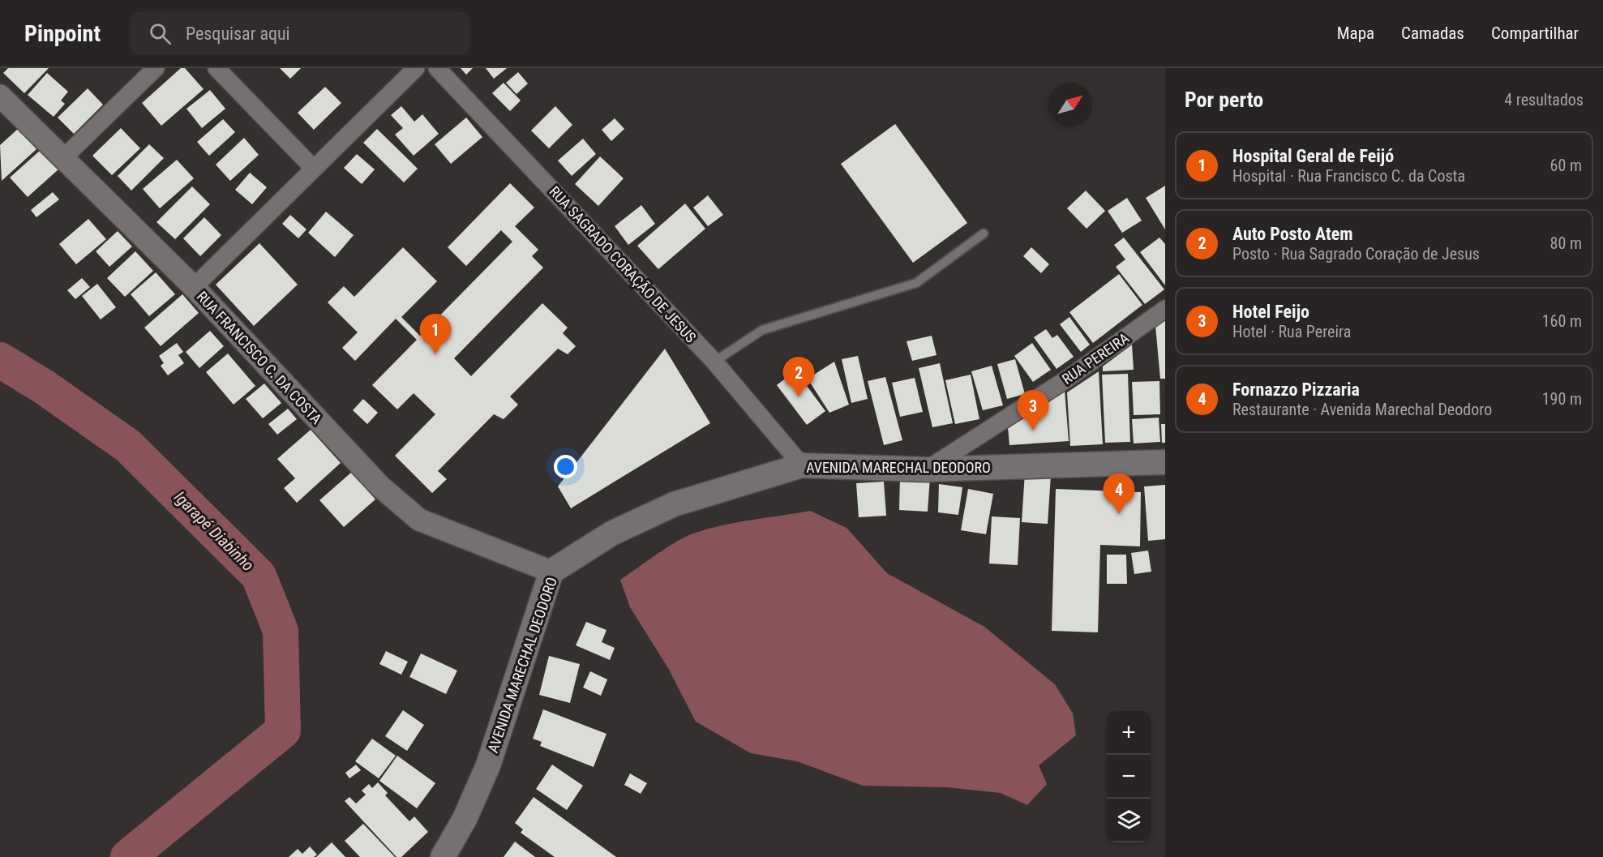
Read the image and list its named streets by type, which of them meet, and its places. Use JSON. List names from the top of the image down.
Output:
{
  "streets": {
    "main road": ["AVENIDA MARECHAL DEODORO"],
    "street": ["RUA SAGRADO CORAÇÃO DE JESUS", "RUA FRANCISCO C. DA COSTA", "RUA PEREIRA"]
  },
  "crossings": [
    ["RUA SAGRADO CORAÇÃO DE JESUS", "AVENIDA MARECHAL DEODORO"],
    ["RUA FRANCISCO C. DA COSTA", "AVENIDA MARECHAL DEODORO"],
    ["RUA PEREIRA", "AVENIDA MARECHAL DEODORO"]
  ],
  "water": ["Igarapé Diabinho"],
  "north": "top right",
  "page": {
    "header": "Pinpoint",
    "search": "Pesquisar aqui",
    "nav": ["Mapa", "Camadas", "Compartilhar"],
    "heading": ["Por perto", "4 resultados"],
    "list": [
      {
        "mark": "1",
        "name": "Hospital Geral de Feijó",
        "note": "Hospital · Rua Francisco C. da Costa",
        "value": "60 m"
      },
      {
        "mark": "2",
        "name": "Auto Posto Atem",
        "note": "Posto · Rua Sagrado Coração de Jesus",
        "value": "80 m"
      },
      {
        "mark": "3",
        "name": "Hotel Feijo",
        "note": "Hotel · Rua Pereira",
        "value": "160 m"
      },
      {
        "mark": "4",
        "name": "Fornazzo Pizzaria",
        "note": "Restaurante · Avenida Marechal Deodoro",
        "value": "190 m"
      }
    ],
    "pins": [
      "1",
      "2",
      "3",
      "4"
    ],
    "map_buttons": ["+", "−"]
  }
}
